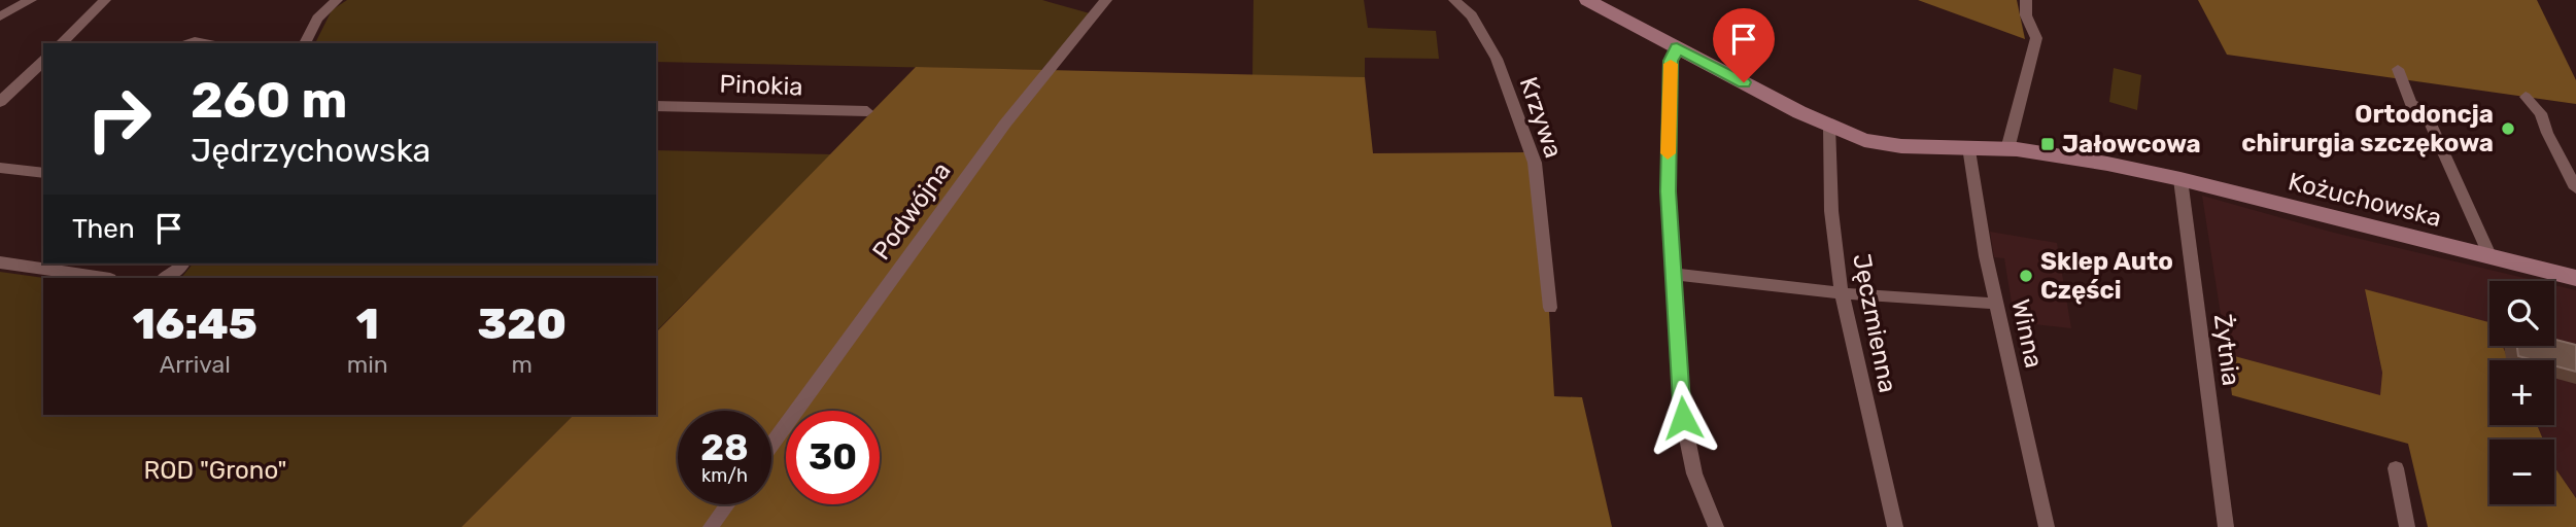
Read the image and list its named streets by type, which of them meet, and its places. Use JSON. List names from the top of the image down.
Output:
{
  "streets": {
    "main road": ["Kożuchowska"],
    "street": [
      "Pinokia",
      "Krzywa",
      "Podwójna",
      "Jęczmienna",
      "Winna",
      "Żytnia"
    ]
  },
  "crossings": [
    ["Kożuchowska", "Jęczmienna"],
    ["Kożuchowska", "Winna"],
    ["Kożuchowska", "Żytnia"]
  ],
  "parks": ["ROD \"Grono\""],
  "places": {
    "other": ["Ortodoncja chirurgia szczękowa", "Sklep Auto Części"],
    "transit": ["Jałowcowa"]
  },
  "page": {
    "turn": ["260 m", "Jędrzychowska"],
    "then": "Then",
    "eta": [
      "16:45",
      "Arrival",
      "1",
      "min",
      "320",
      "m"
    ],
    "map_buttons": ["+", "−"],
    "speed": "28 km/h",
    "limit": "30"
  }
}
